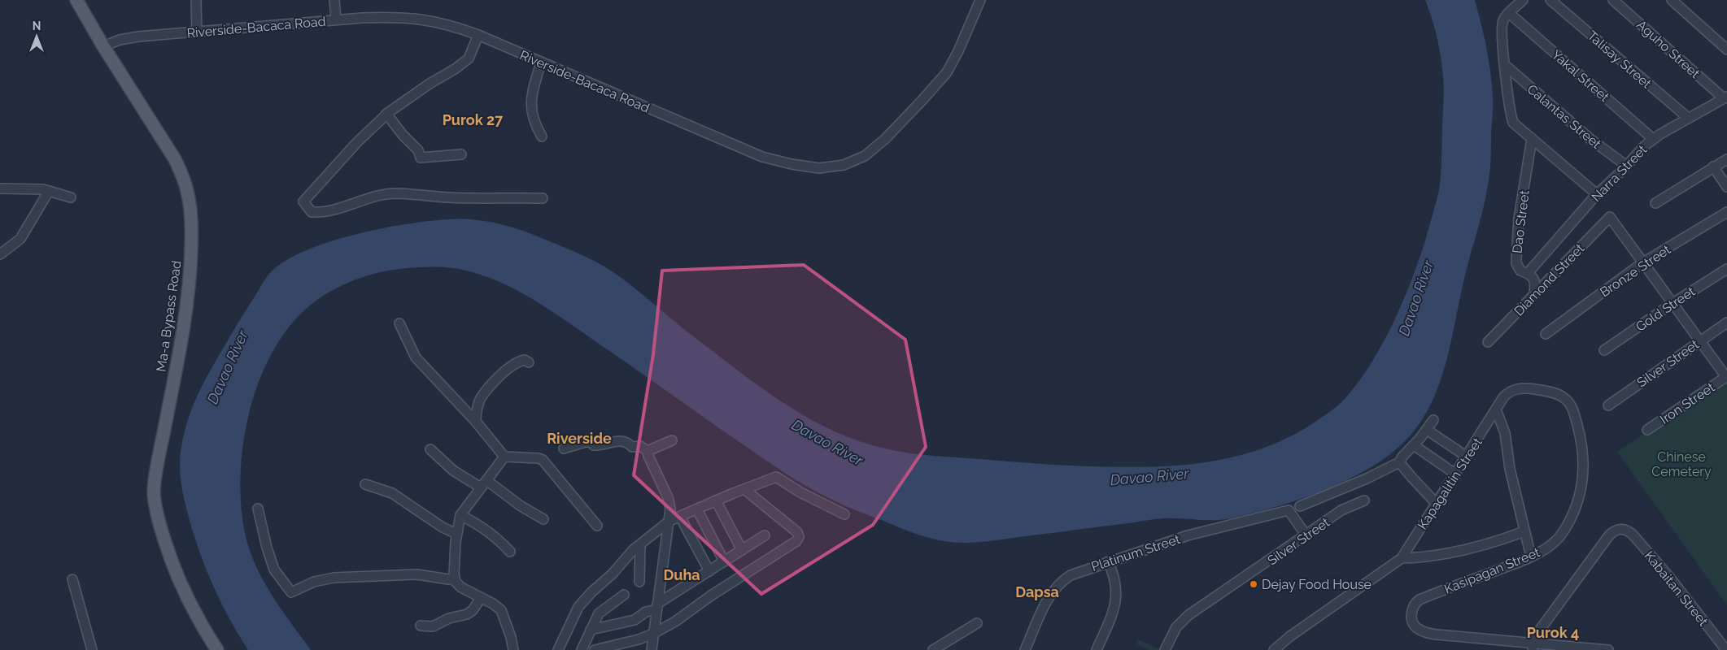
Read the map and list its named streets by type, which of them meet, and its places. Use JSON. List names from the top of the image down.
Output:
{
  "streets": {
    "main road": ["Ma-a Bypass Road"],
    "street": [
      "Riverside-Bacaca Road",
      "Aguho Street",
      "Talisay Street",
      "Yakal Street",
      "Calantas Street",
      "Narra Street",
      "Dao Street",
      "Bronze Street",
      "Diamond Street",
      "Gold Street",
      "Silver Street",
      "Iron Street",
      "Kapagalitin Street",
      "Platinum Street",
      "Kasipagan Street",
      "Kabaitan Street"
    ]
  },
  "crossings": [
    ["Riverside-Bacaca Road", "Ma-a Bypass Road"],
    ["Aguho Street", "Narra Street"],
    ["Talisay Street", "Narra Street"],
    ["Yakal Street", "Narra Street"],
    ["Calantas Street", "Narra Street"],
    ["Narra Street", "Dao Street"],
    ["Dao Street", "Diamond Street"],
    ["Bronze Street", "Diamond Street"],
    ["Silver Street", "Platinum Street"],
    ["Kapagalitin Street", "Kasipagan Street"],
    ["Kasipagan Street", "Kabaitan Street"]
  ],
  "districts": [
    "Purok 27",
    "Riverside",
    "Duha",
    "Dapsa",
    "Purok 4"
  ],
  "water": ["Davao River"],
  "parks": ["Chinese Cemetery"],
  "places": ["Dejay Food House"],
  "north": "top"
}
